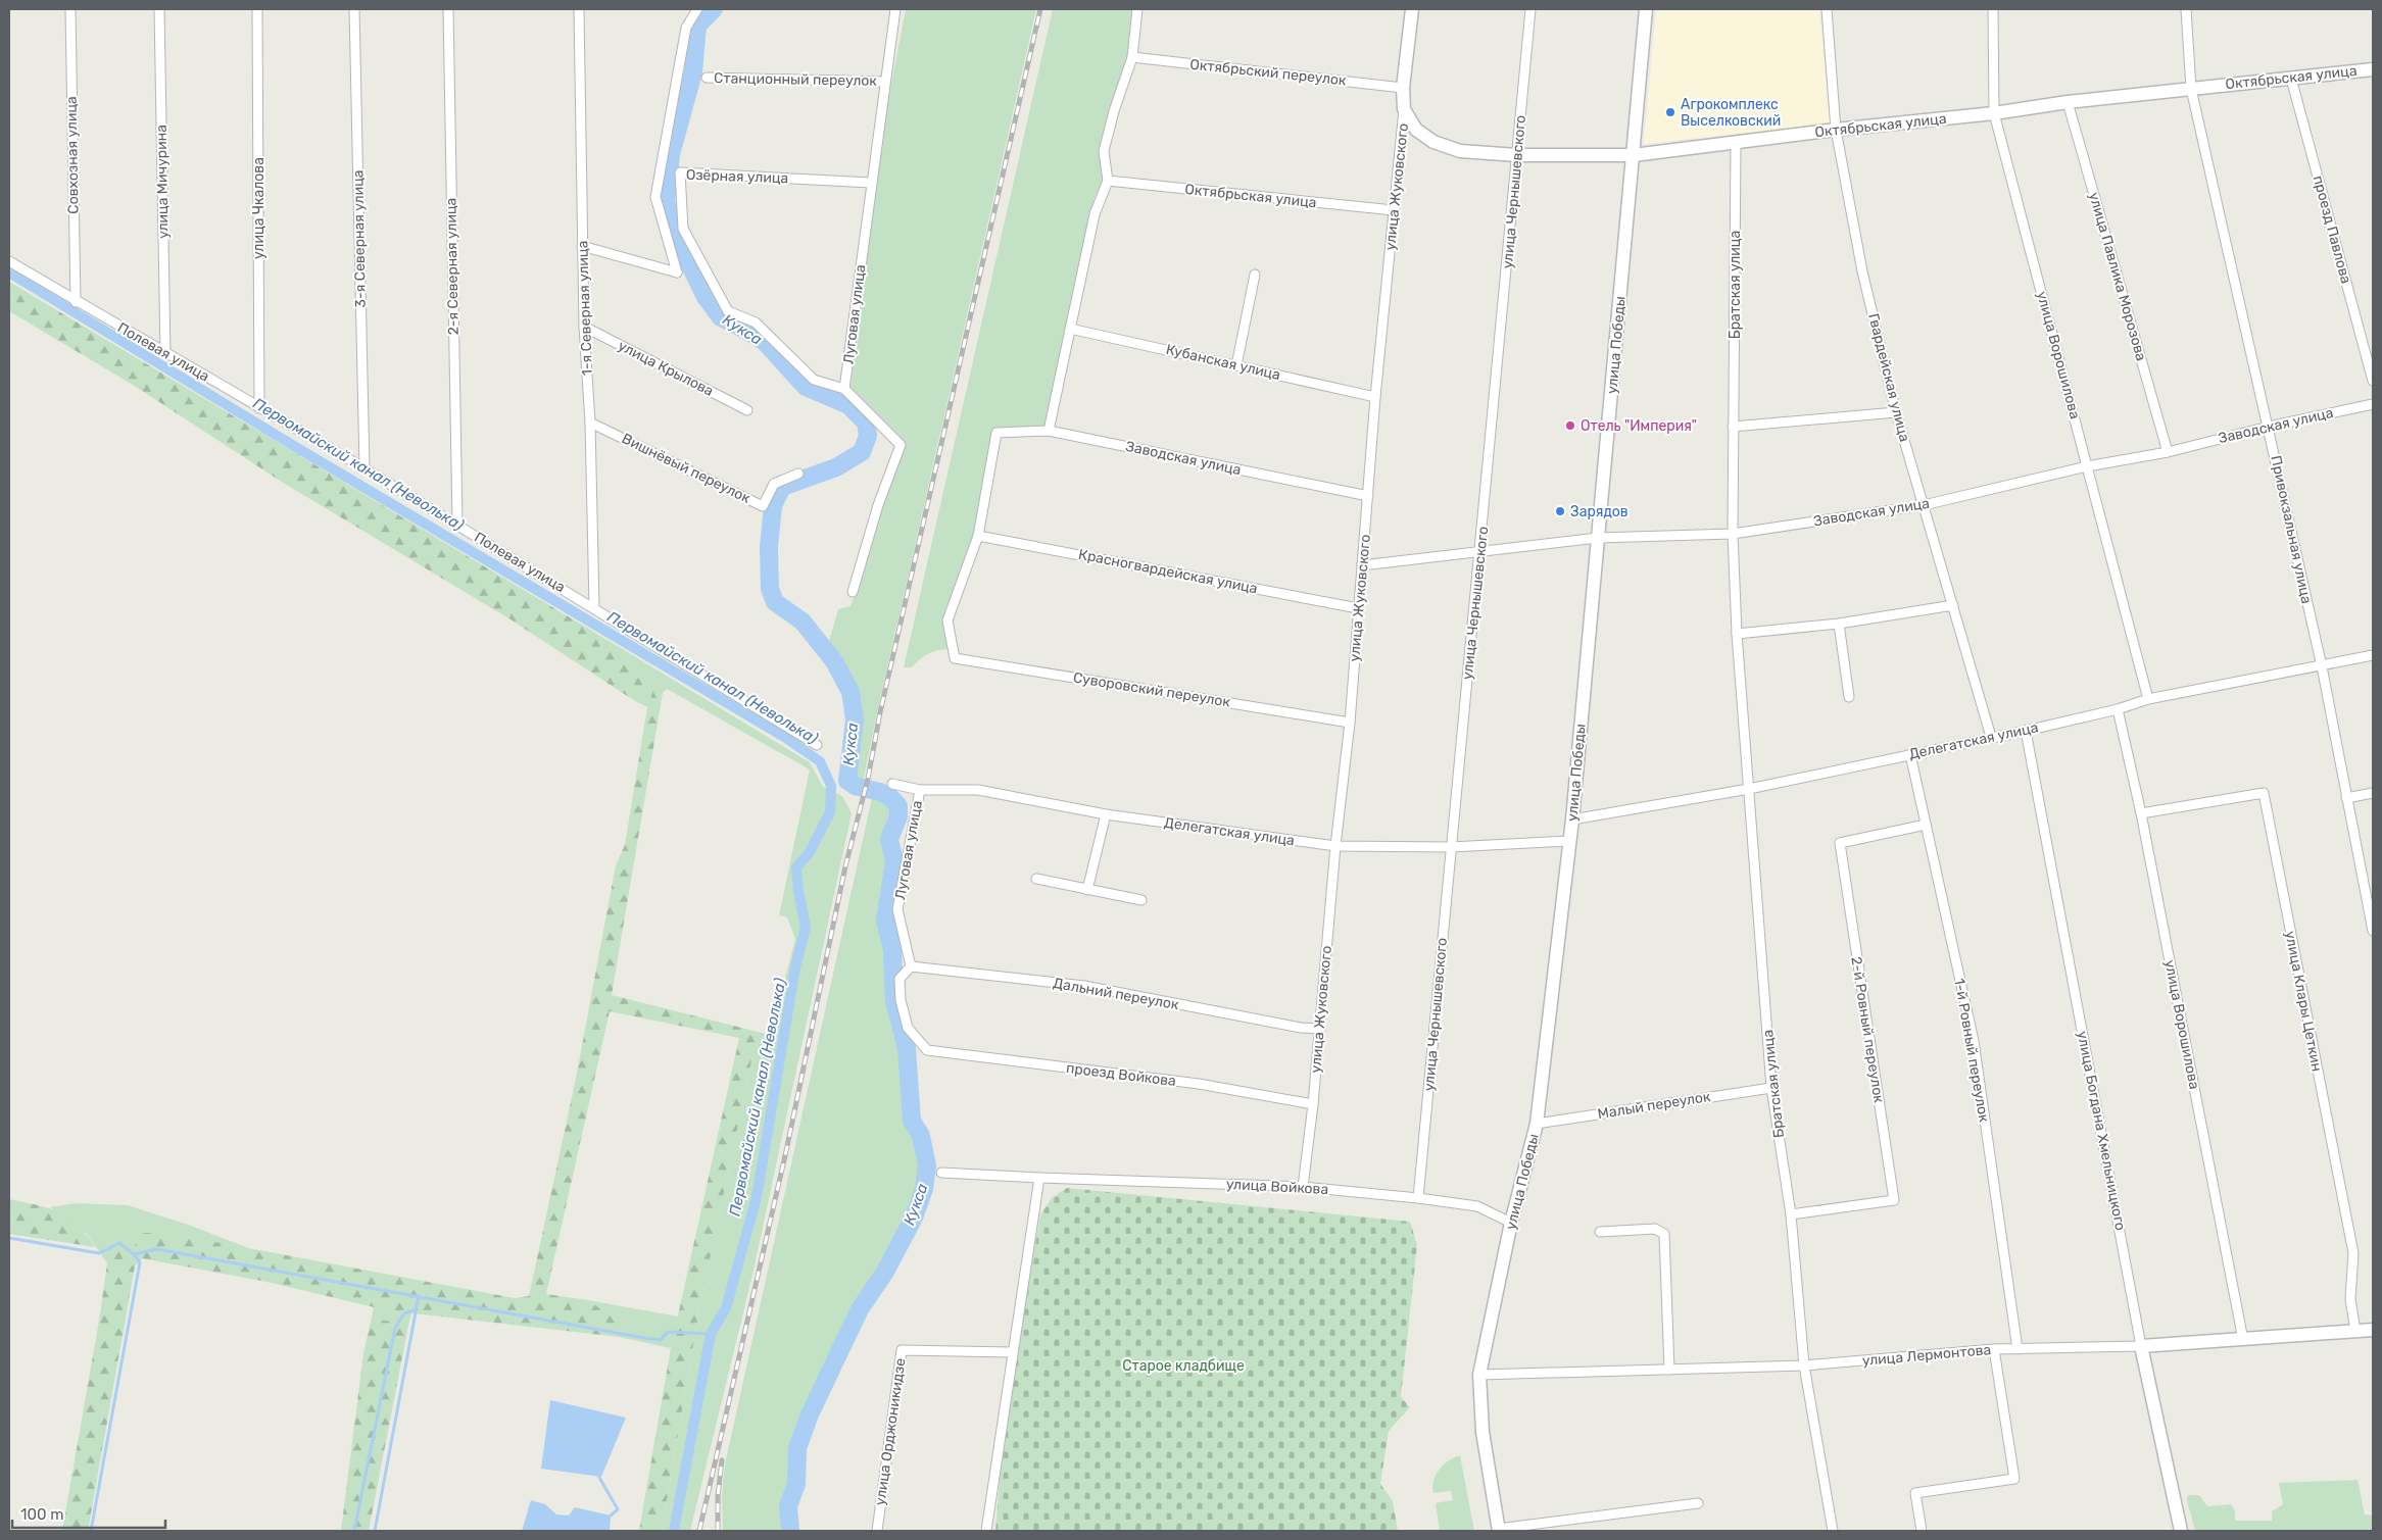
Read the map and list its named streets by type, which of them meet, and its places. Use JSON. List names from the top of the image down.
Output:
{
  "streets": {
    "street": [
      "Октябрьский переулок",
      "Октябрьская улица",
      "Станционный переулок",
      "Совхозная улица",
      "Озёрная улица",
      "улица Мичурина",
      "улица Жуковского",
      "улица Чернышевского",
      "улица Чкалова",
      "проезд Павлова",
      "3-я Северная улица",
      "2-я Северная улица",
      "улица Павлика Морозова",
      "Братская улица",
      "1-я Северная улица",
      "Луговая улица",
      "улица Победы",
      "Полевая улица",
      "улица Ворошилова",
      "Кубанская улица",
      "улица Крылова",
      "Гвардейская улица",
      "Заводская улица",
      "Вишнёвый переулок",
      "Привокзальная улица",
      "Красногвардейская улица",
      "Суворовский переулок",
      "Делегатская улица",
      "Дальний переулок",
      "улица Клары Цеткин",
      "2-й Ровный переулок",
      "1-й Ровный переулок",
      "проезд Войкова",
      "Малый переулок",
      "улица Богдана Хмельницкого",
      "улица Войкова",
      "улица Лермонтова",
      "улица Орджоникидзе"
    ]
  },
  "crossings": [
    ["Октябрьский переулок", "улица Жуковского"],
    ["Октябрьская улица", "улица Жуковского"],
    ["Октябрьская улица", "улица Чернышевского"],
    ["Октябрьская улица", "проезд Павлова"],
    ["Октябрьская улица", "улица Павлика Морозова"],
    ["Октябрьская улица", "Братская улица"],
    ["Октябрьская улица", "улица Победы"],
    ["Октябрьская улица", "улица Ворошилова"],
    ["Октябрьская улица", "Гвардейская улица"],
    ["Октябрьская улица", "Привокзальная улица"],
    ["Станционный переулок", "Луговая улица"],
    ["Совхозная улица", "Полевая улица"],
    ["Озёрная улица", "Луговая улица"],
    ["улица Мичурина", "Полевая улица"],
    ["улица Жуковского", "Кубанская улица"],
    ["улица Жуковского", "Заводская улица"],
    ["улица Жуковского", "Красногвардейская улица"],
    ["улица Жуковского", "Суворовский переулок"],
    ["улица Жуковского", "Делегатская улица"],
    ["улица Жуковского", "Дальний переулок"],
    ["улица Жуковского", "проезд Войкова"],
    ["улица Жуковского", "улица Войкова"],
    ["улица Чернышевского", "Заводская улица"],
    ["улица Чернышевского", "Делегатская улица"],
    ["улица Чернышевского", "улица Войкова"],
    ["улица Чкалова", "Полевая улица"],
    ["3-я Северная улица", "Полевая улица"],
    ["2-я Северная улица", "Полевая улица"],
    ["улица Павлика Морозова", "Заводская улица"],
    ["Братская улица", "Заводская улица"],
    ["Братская улица", "Делегатская улица"],
    ["Братская улица", "2-й Ровный переулок"],
    ["Братская улица", "Малый переулок"],
    ["Братская улица", "улица Лермонтова"],
    ["1-я Северная улица", "Полевая улица"],
    ["1-я Северная улица", "улица Крылова"],
    ["1-я Северная улица", "Вишнёвый переулок"],
    ["Луговая улица", "Делегатская улица"],
    ["Луговая улица", "Дальний переулок"],
    ["Луговая улица", "проезд Войкова"],
    ["улица Победы", "Заводская улица"],
    ["улица Победы", "Делегатская улица"],
    ["улица Победы", "Малый переулок"],
    ["улица Победы", "улица Войкова"],
    ["улица Победы", "улица Лермонтова"],
    ["улица Ворошилова", "Заводская улица"],
    ["улица Ворошилова", "Делегатская улица"],
    ["улица Ворошилова", "улица Клары Цеткин"],
    ["улица Ворошилова", "улица Лермонтова"],
    ["Гвардейская улица", "Заводская улица"],
    ["Гвардейская улица", "Делегатская улица"],
    ["Заводская улица", "Привокзальная улица"],
    ["Заводская улица", "Красногвардейская улица"],
    ["Заводская улица", "Суворовский переулок"],
    ["Привокзальная улица", "Делегатская улица"],
    ["Красногвардейская улица", "Суворовский переулок"],
    ["Делегатская улица", "1-й Ровный переулок"],
    ["Делегатская улица", "улица Богдана Хмельницкого"],
    ["Дальний переулок", "проезд Войкова"],
    ["улица Клары Цеткин", "улица Лермонтова"],
    ["2-й Ровный переулок", "1-й Ровный переулок"],
    ["1-й Ровный переулок", "улица Лермонтова"],
    ["улица Богдана Хмельницкого", "улица Лермонтова"]
  ],
  "water": ["Кукса", "Первомайский канал (Неволька)"],
  "parks": ["Старое кладбище"],
  "places": ["Агрокомплекс Выселковский", "Отель \"Империя\"", "Зарядов"],
  "scale_bar": "100 m"
}
